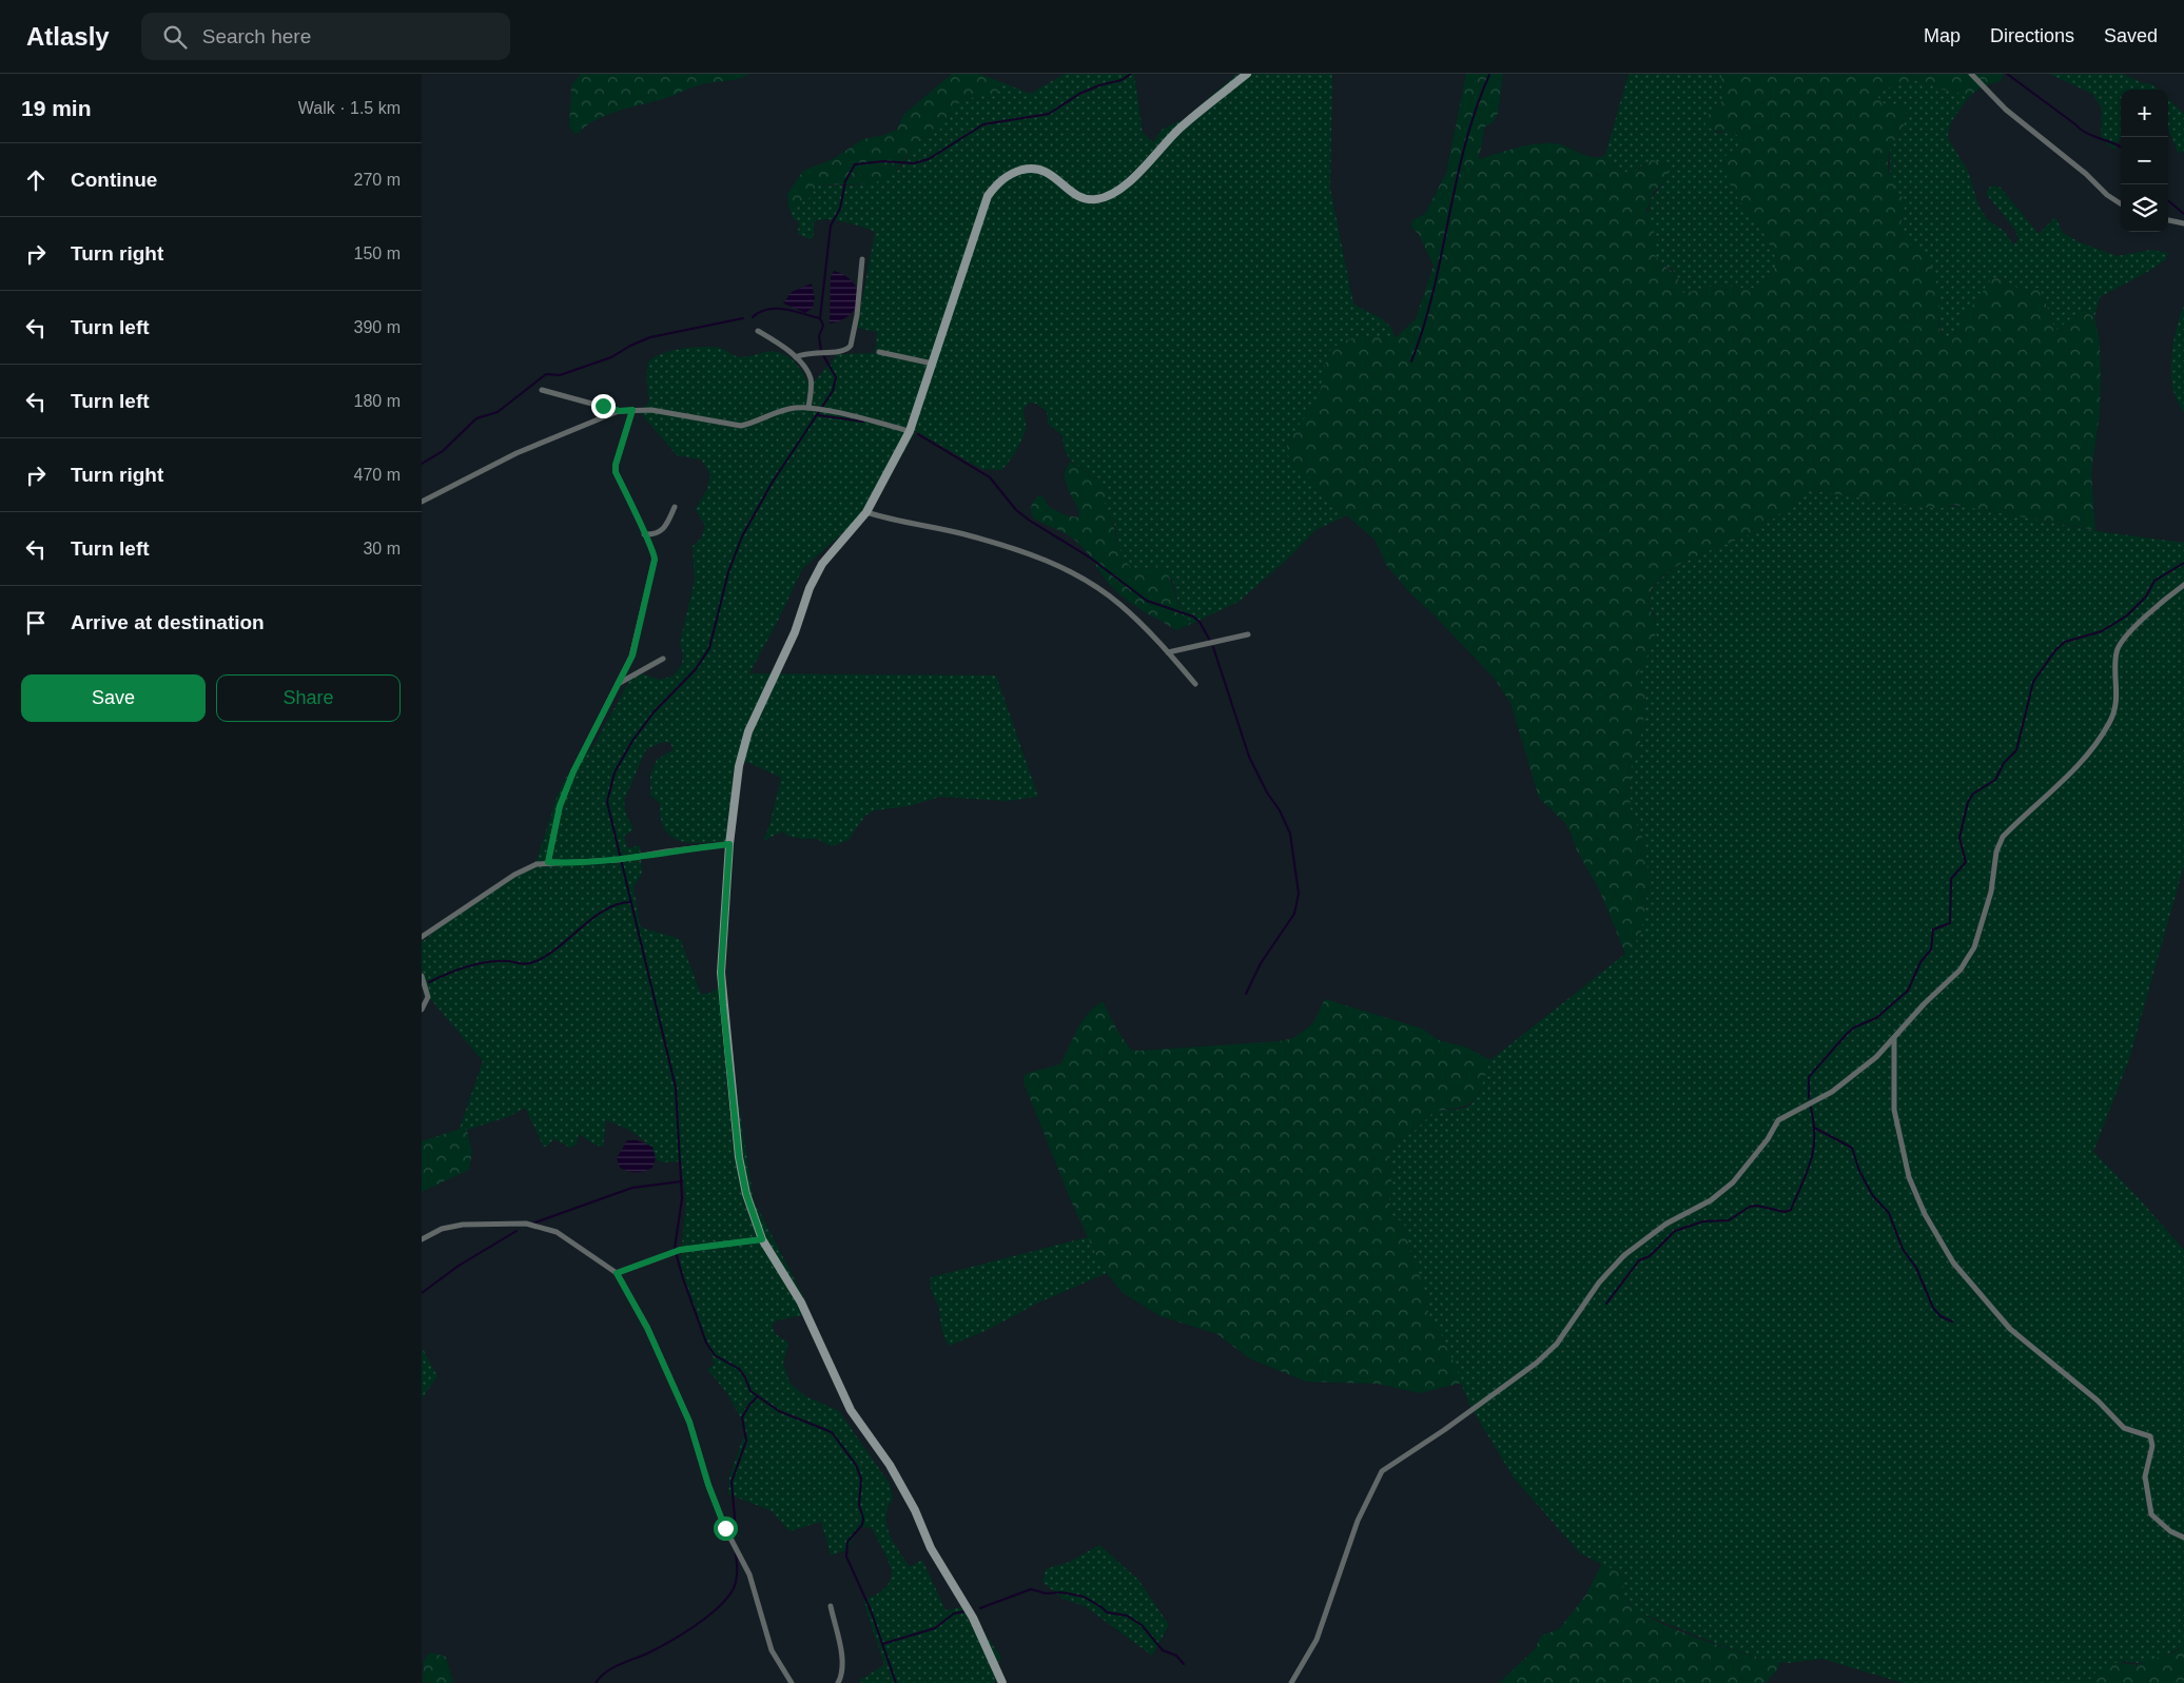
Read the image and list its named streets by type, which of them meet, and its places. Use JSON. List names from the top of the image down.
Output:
{
  "page": {
    "header": "Atlasly",
    "search": "Search here",
    "nav": ["Map", "Directions", "Saved"],
    "heading": ["19 min", "Walk · 1.5 km"],
    "map_buttons": ["+", "−"],
    "list": [
      ["Continue", "270 m"],
      ["Turn right", "150 m"],
      ["Turn left", "390 m"],
      ["Turn left", "180 m"],
      ["Turn right", "470 m"],
      ["Turn left", "30 m"],
      "Arrive at destination"
    ],
    "buttons": ["Save", "Share"]
  }
}
